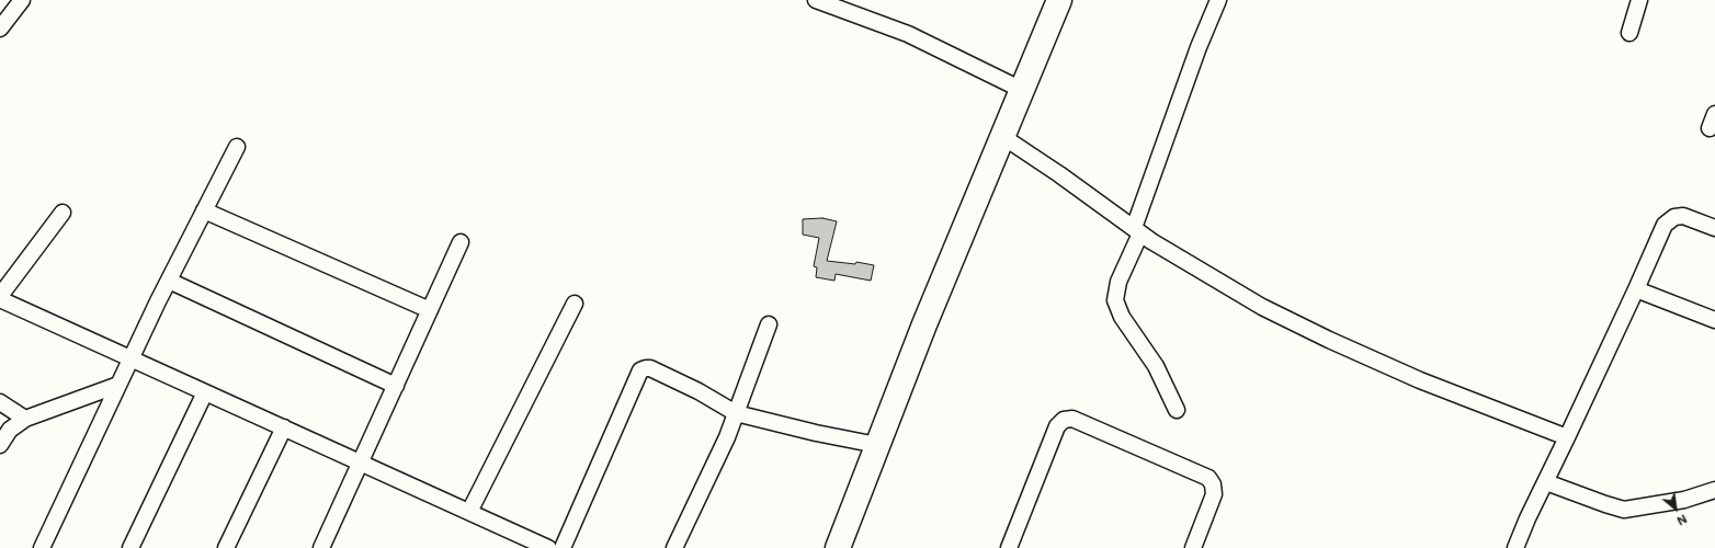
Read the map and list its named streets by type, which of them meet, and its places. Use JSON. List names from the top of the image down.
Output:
{
  "north": "bottom right"
}
